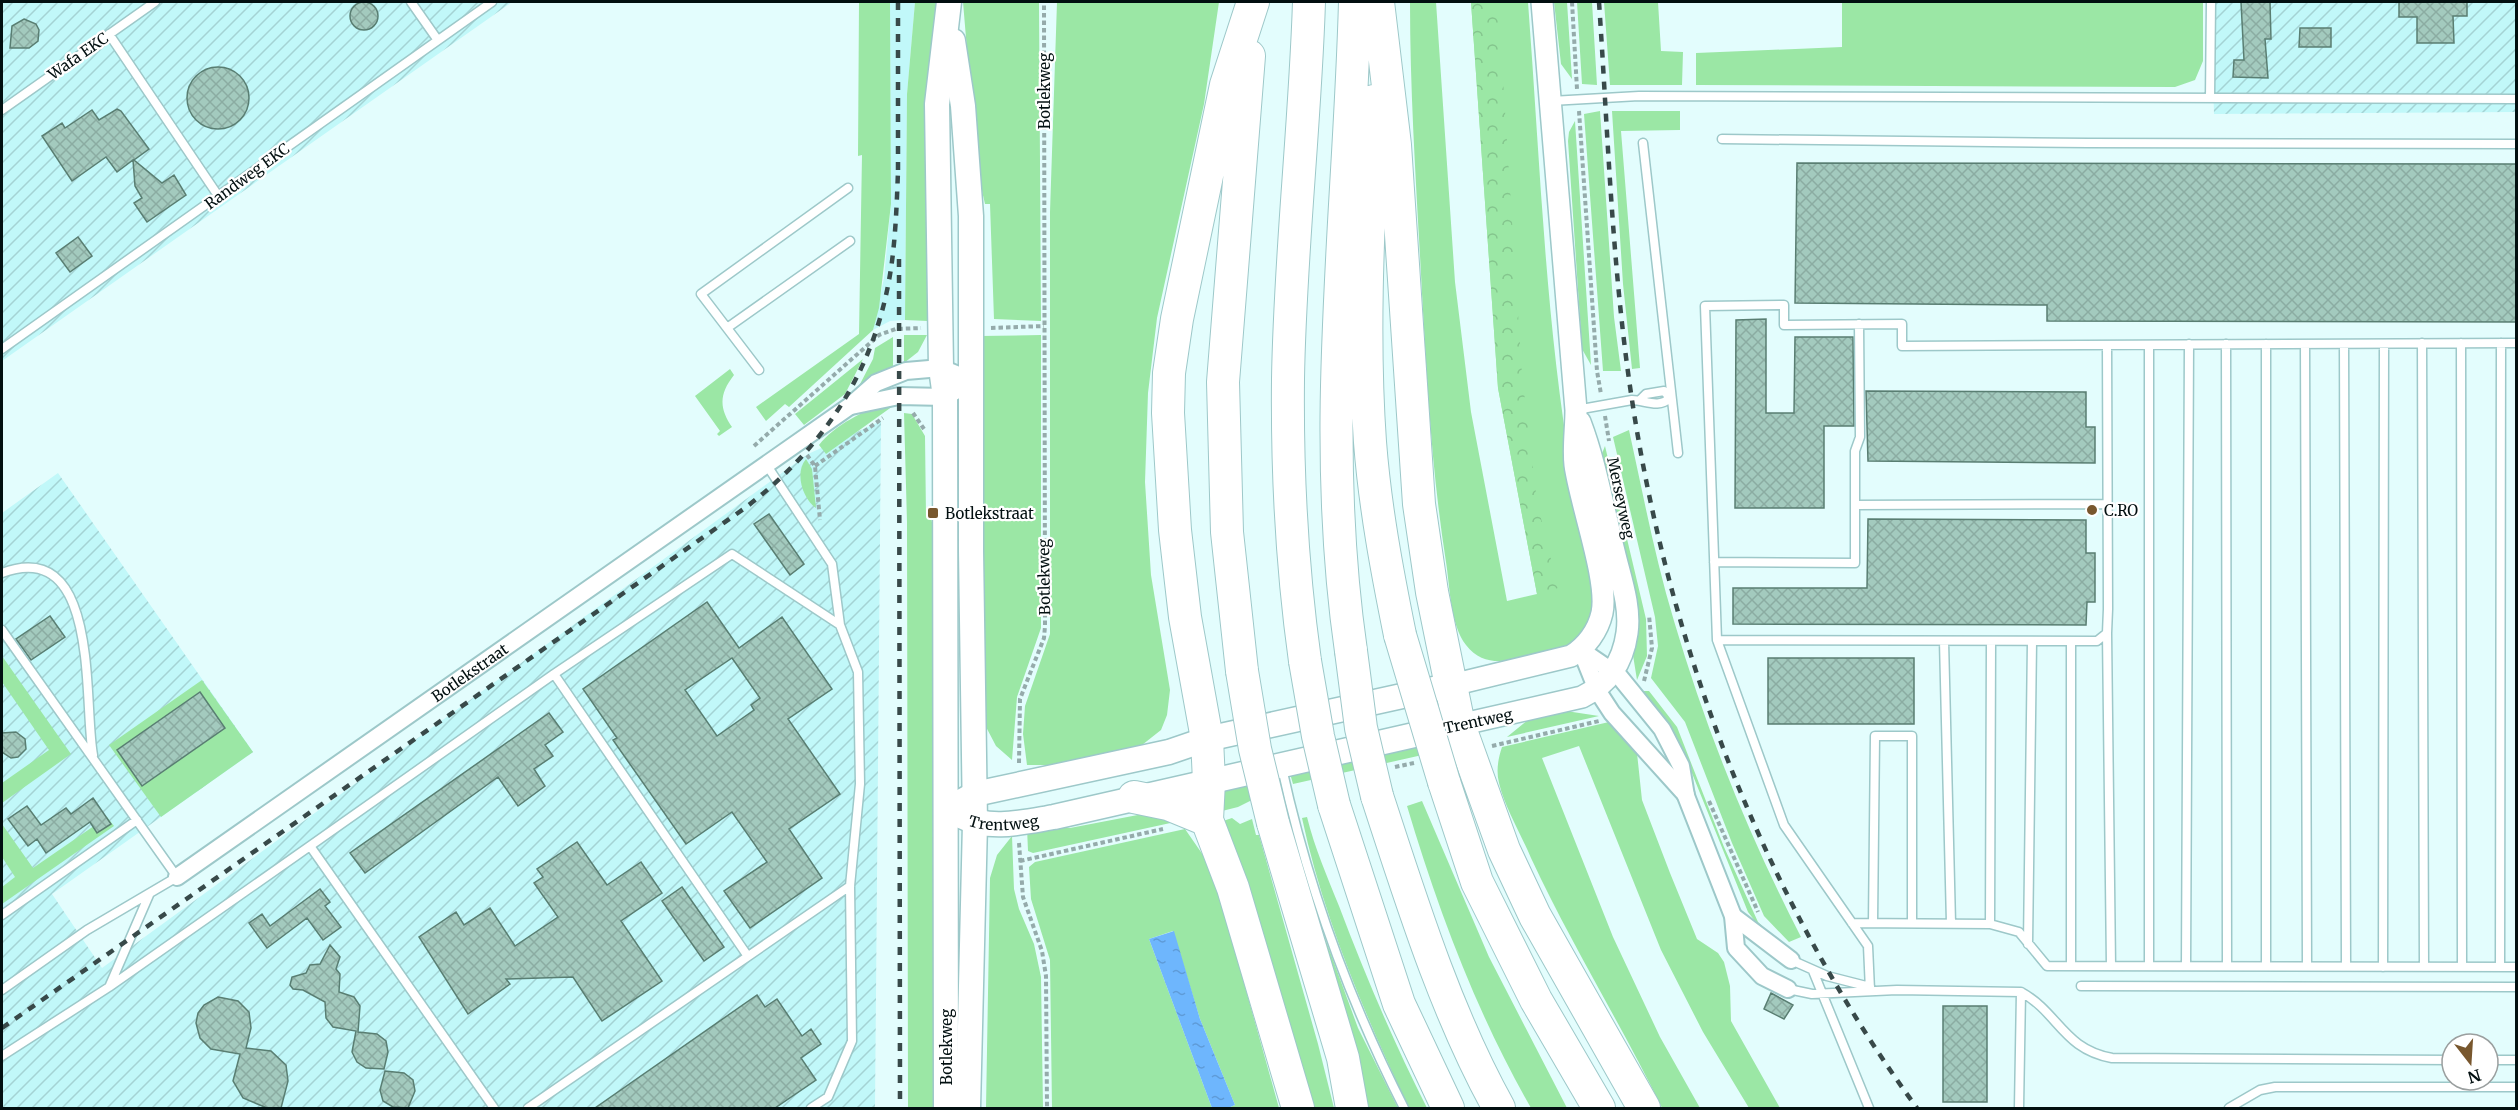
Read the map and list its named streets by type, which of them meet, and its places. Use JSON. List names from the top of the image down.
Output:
{
  "streets": {
    "main road": ["Botlekweg", "Trentweg"],
    "street": ["Merseyweg", "Botlekstraat"],
    "lane": ["Wafa EKC", "Randweg EKC"]
  },
  "crossings": [
    ["Botlekweg", "Botlekstraat"],
    ["Botlekweg", "Trentweg"],
    ["Merseyweg", "Trentweg"]
  ],
  "places": {
    "other": ["C.RO"],
    "transit": ["Botlekstraat"]
  },
  "north": "bottom"
}
